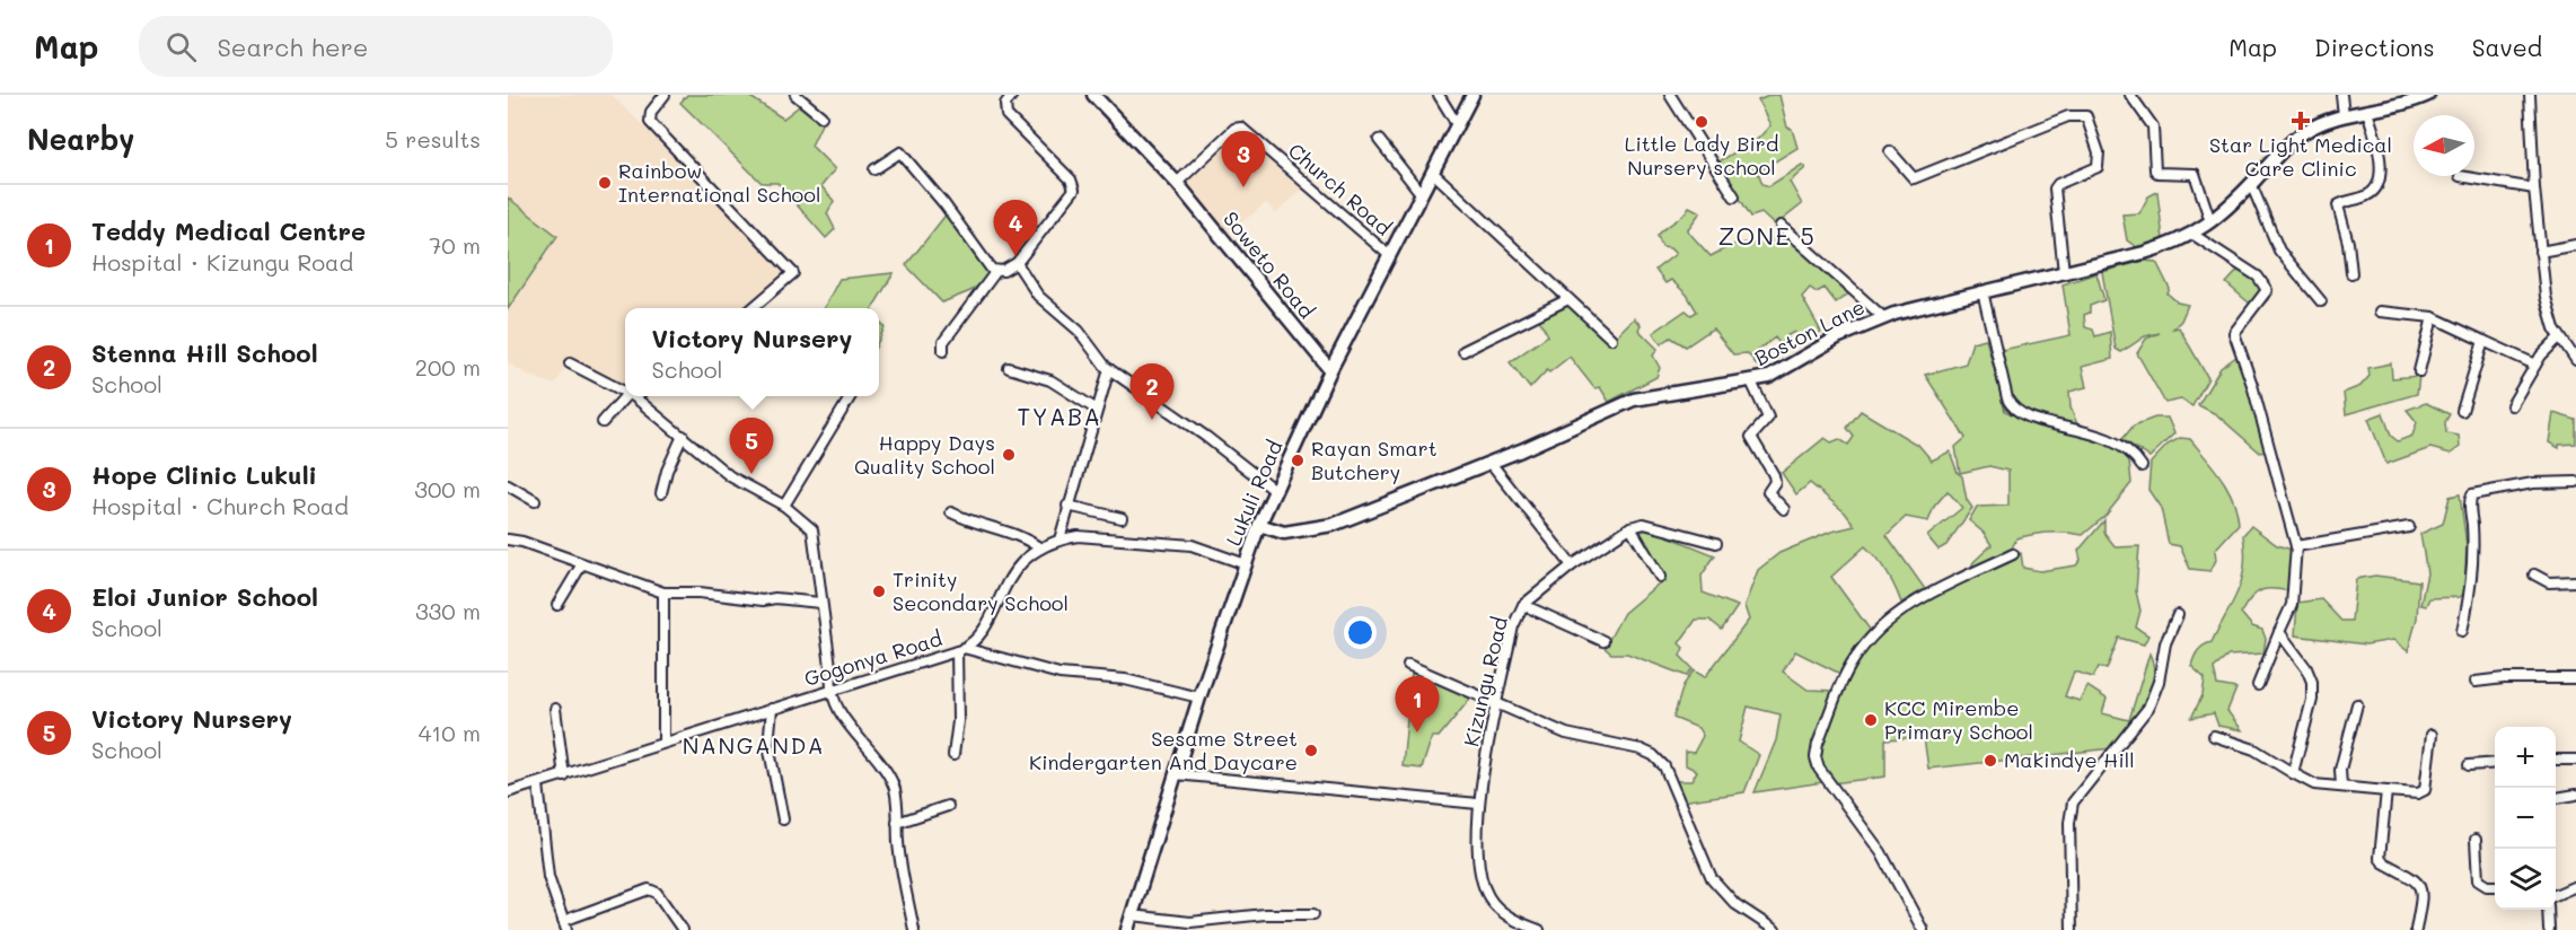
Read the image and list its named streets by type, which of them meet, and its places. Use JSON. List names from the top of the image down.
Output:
{
  "streets": {
    "street": [
      "Church Road",
      "Soweto Road",
      "Boston Lane",
      "Lukuli Road",
      "Gogonya Road",
      "Kizungu Road"
    ]
  },
  "crossings": [
    ["Church Road", "Soweto Road"],
    ["Church Road", "Lukuli Road"],
    ["Soweto Road", "Lukuli Road"],
    ["Boston Lane", "Lukuli Road"],
    ["Lukuli Road", "Gogonya Road"]
  ],
  "districts": ["ZONE 5", "TYABA", "NANGANDA"],
  "places": {
    "health": ["Star Light Medical Care Clinic"],
    "other": [
      "Little Lady Bird Nursery school",
      "Rainbow International School",
      "Happy Days Quality School",
      "Rayan Smart Butchery",
      "Trinity Secondary School",
      "KCC Mirembe Primary School",
      "Sesame Street Kindergarten And Daycare",
      "Makindye Hill"
    ]
  },
  "north": "left",
  "page": {
    "header": "Map",
    "search": "Search here",
    "nav": ["Map", "Directions", "Saved"],
    "heading": ["Nearby", "5 results"],
    "pins": [
      "3",
      "4",
      "2",
      "5",
      "1"
    ],
    "list": [
      {
        "mark": "1",
        "name": "Teddy Medical Centre",
        "note": "Hospital · Kizungu Road",
        "value": "70 m"
      },
      {
        "mark": "2",
        "name": "Stenna Hill School",
        "note": "School",
        "value": "200 m"
      },
      {
        "mark": "3",
        "name": "Hope Clinic Lukuli",
        "note": "Hospital · Church Road",
        "value": "300 m"
      },
      {
        "mark": "4",
        "name": "Eloi Junior School",
        "note": "School",
        "value": "330 m"
      },
      {
        "mark": "5",
        "name": "Victory Nursery",
        "note": "School",
        "value": "410 m"
      }
    ],
    "popup": ["Victory Nursery", "School"],
    "map_buttons": ["+", "−"]
  }
}
